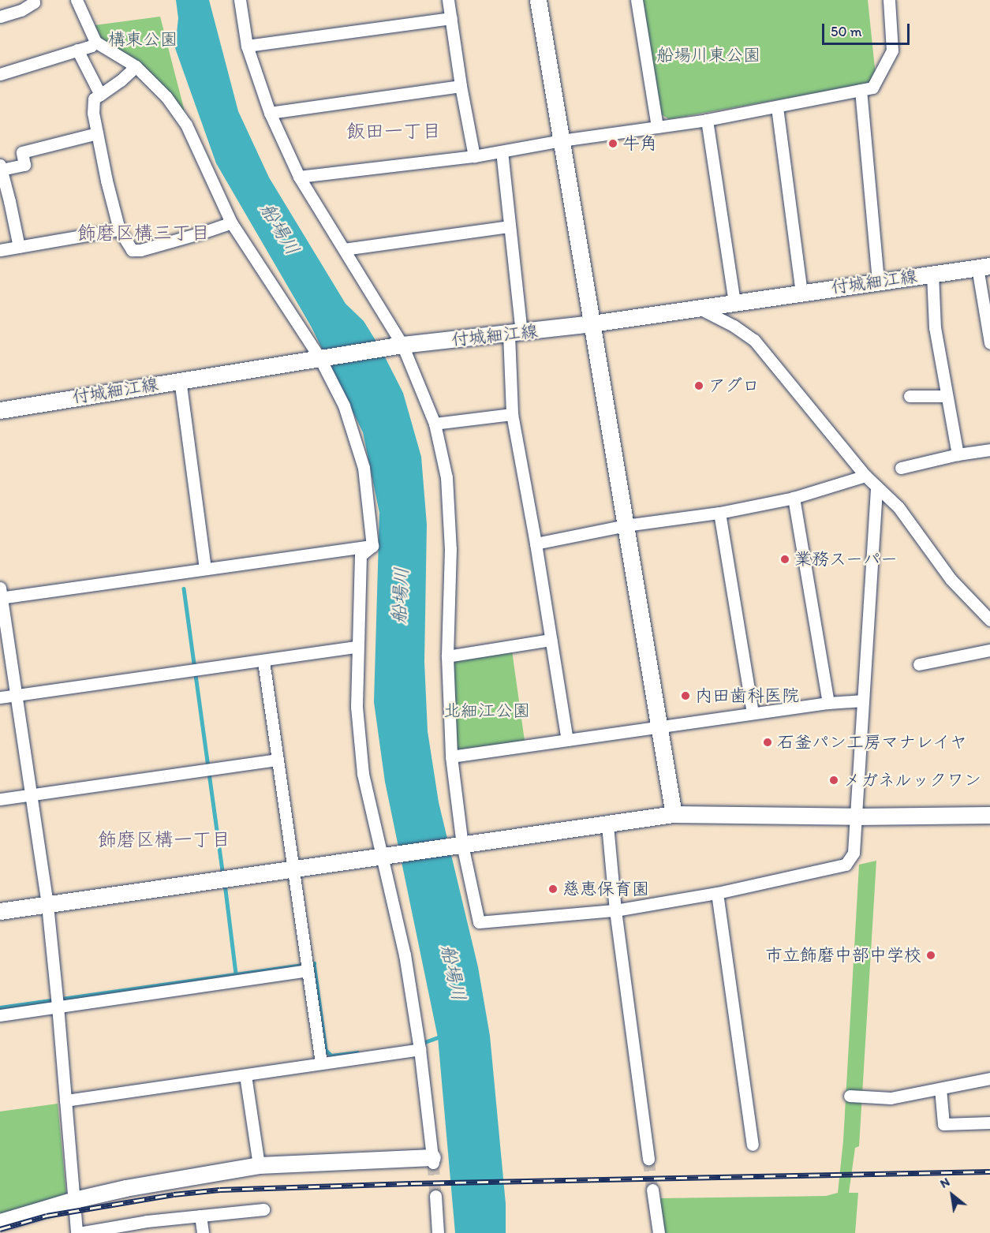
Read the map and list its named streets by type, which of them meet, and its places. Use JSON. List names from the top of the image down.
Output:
{
  "streets": {
    "street": ["付城細江線"]
  },
  "districts": ["飯田一丁目", "飾磨区構三丁目", "飾磨区構一丁目"],
  "water": ["船場川"],
  "parks": ["構東公園", "船場川東公園", "北細江公園"],
  "places": [
    "牛角",
    "アグロ",
    "業務スーパー",
    "内田歯科医院",
    "石釜パン工房マナレイヤ",
    "メガネルックワン",
    "慈恵保育園",
    "市立飾磨中部中学校"
  ],
  "scale_bar": "50 m",
  "north": "top left"
}
